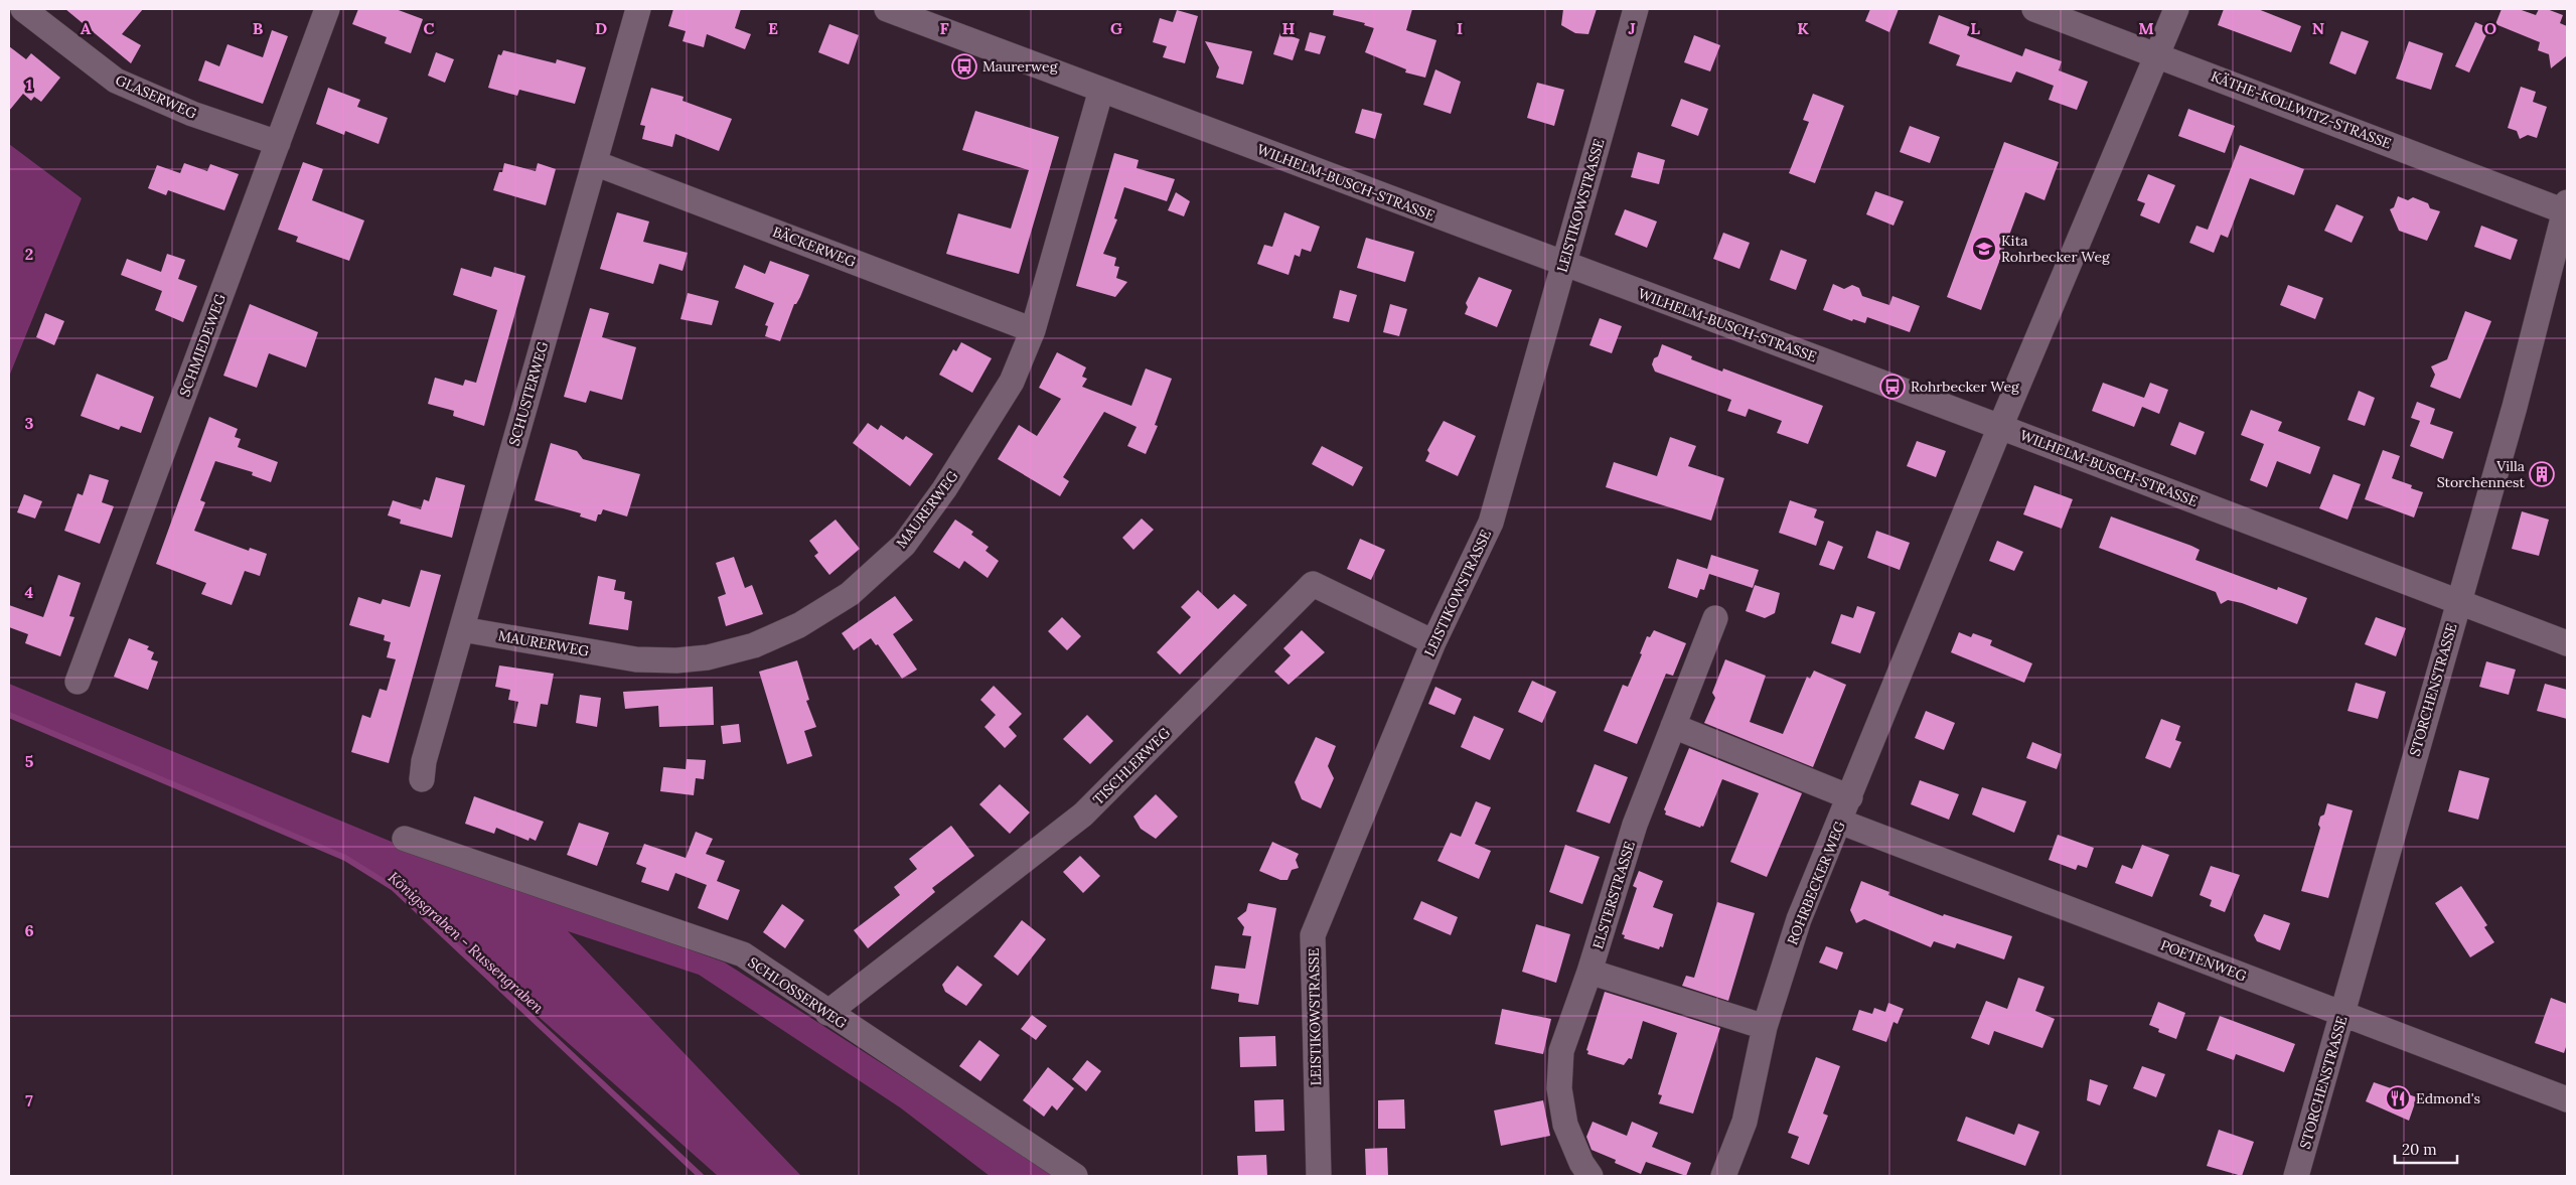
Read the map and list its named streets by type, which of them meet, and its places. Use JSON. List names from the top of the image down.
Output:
{
  "streets": {
    "street": [
      "GLASERWEG",
      "KÄTHE-KOLLWITZ-STRASSE",
      "WILHELM-BUSCH-STRASSE",
      "LEISTIKOWSTRASSE",
      "BÄCKERWEG",
      "SCHMIEDEWEG",
      "SCHUSTERWEG",
      "MAURERWEG",
      "STORCHENSTRASSE",
      "TISCHLERWEG",
      "ROHRBECKER WEG",
      "ELSTERSTRASSE",
      "POETENWEG",
      "SCHLOSSERWEG"
    ]
  },
  "crossings": [
    ["GLASERWEG", "SCHMIEDEWEG"],
    ["KÄTHE-KOLLWITZ-STRASSE", "STORCHENSTRASSE"],
    ["KÄTHE-KOLLWITZ-STRASSE", "ROHRBECKER WEG"],
    ["WILHELM-BUSCH-STRASSE", "LEISTIKOWSTRASSE"],
    ["WILHELM-BUSCH-STRASSE", "MAURERWEG"],
    ["WILHELM-BUSCH-STRASSE", "STORCHENSTRASSE"],
    ["WILHELM-BUSCH-STRASSE", "ROHRBECKER WEG"],
    ["LEISTIKOWSTRASSE", "TISCHLERWEG"],
    ["BÄCKERWEG", "SCHUSTERWEG"],
    ["BÄCKERWEG", "MAURERWEG"],
    ["SCHUSTERWEG", "MAURERWEG"],
    ["STORCHENSTRASSE", "POETENWEG"],
    ["TISCHLERWEG", "SCHLOSSERWEG"],
    ["ROHRBECKER WEG", "POETENWEG"]
  ],
  "water": ["Königsgraben - Russengraben"],
  "places": {
    "bus stop": ["Maurerweg", "Rohrbecker Weg"],
    "school or university": ["Kita Rohrbecker Weg"],
    "building": ["Villa Storchennest"],
    "restaurant": ["Edmond's"]
  },
  "scale_bar": "20 m",
  "grid": {
    "columns": [
      "A",
      "B",
      "C",
      "D",
      "E",
      "F",
      "G",
      "H",
      "I",
      "J",
      "K",
      "L",
      "M",
      "N",
      "O"
    ],
    "rows": [
      "1",
      "2",
      "3",
      "4",
      "5",
      "6",
      "7"
    ]
  }
}
